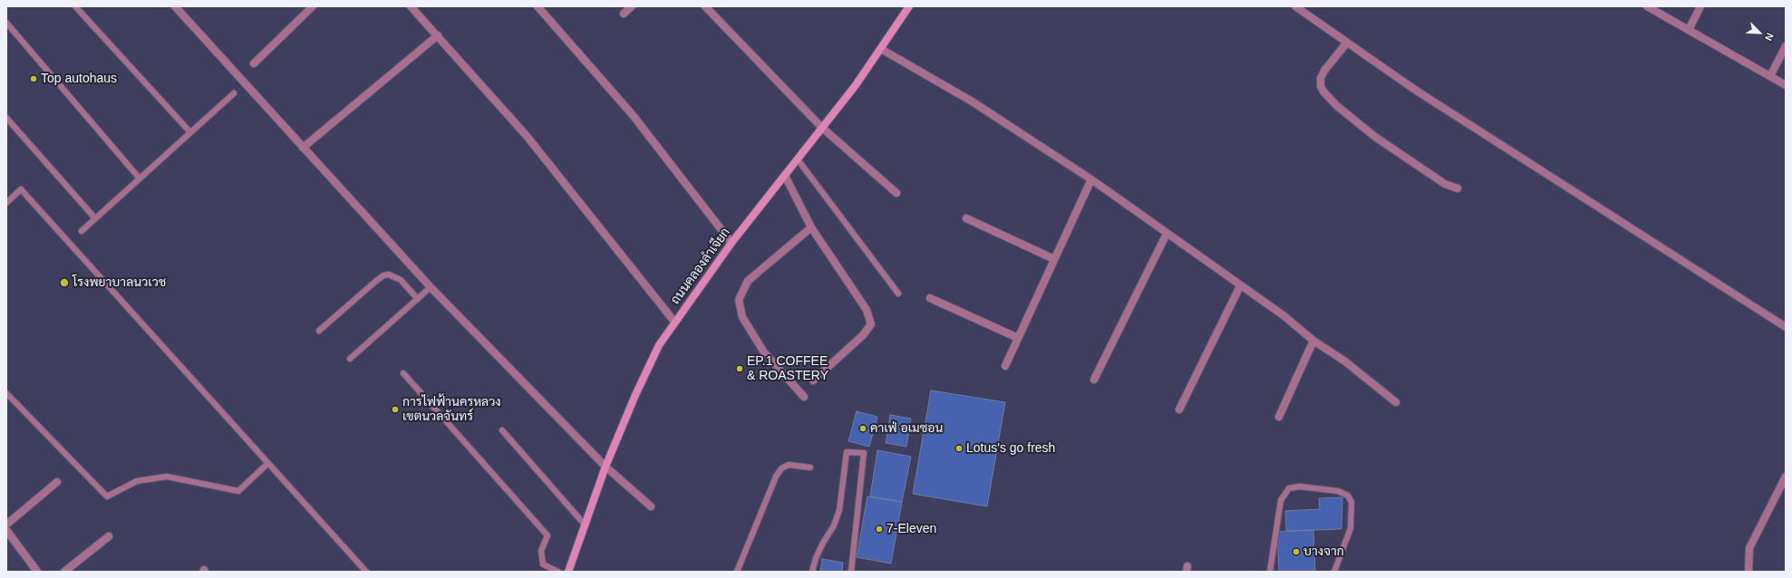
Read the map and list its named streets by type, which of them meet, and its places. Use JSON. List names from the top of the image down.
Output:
{
  "streets": {
    "street": ["ถนนคลองลำเจียก"]
  },
  "places": [
    "Top autohaus",
    "โรงพยาบาลนวเวช",
    "EP.1 COFFEE & ROASTERY",
    "การไฟฟ้านครหลวง เขตนวลจันทร์",
    "คาเฟ่ อเมซอน",
    "Lotus's go fresh",
    "7-Eleven",
    "บางจาก"
  ],
  "north": "bottom right"
}
